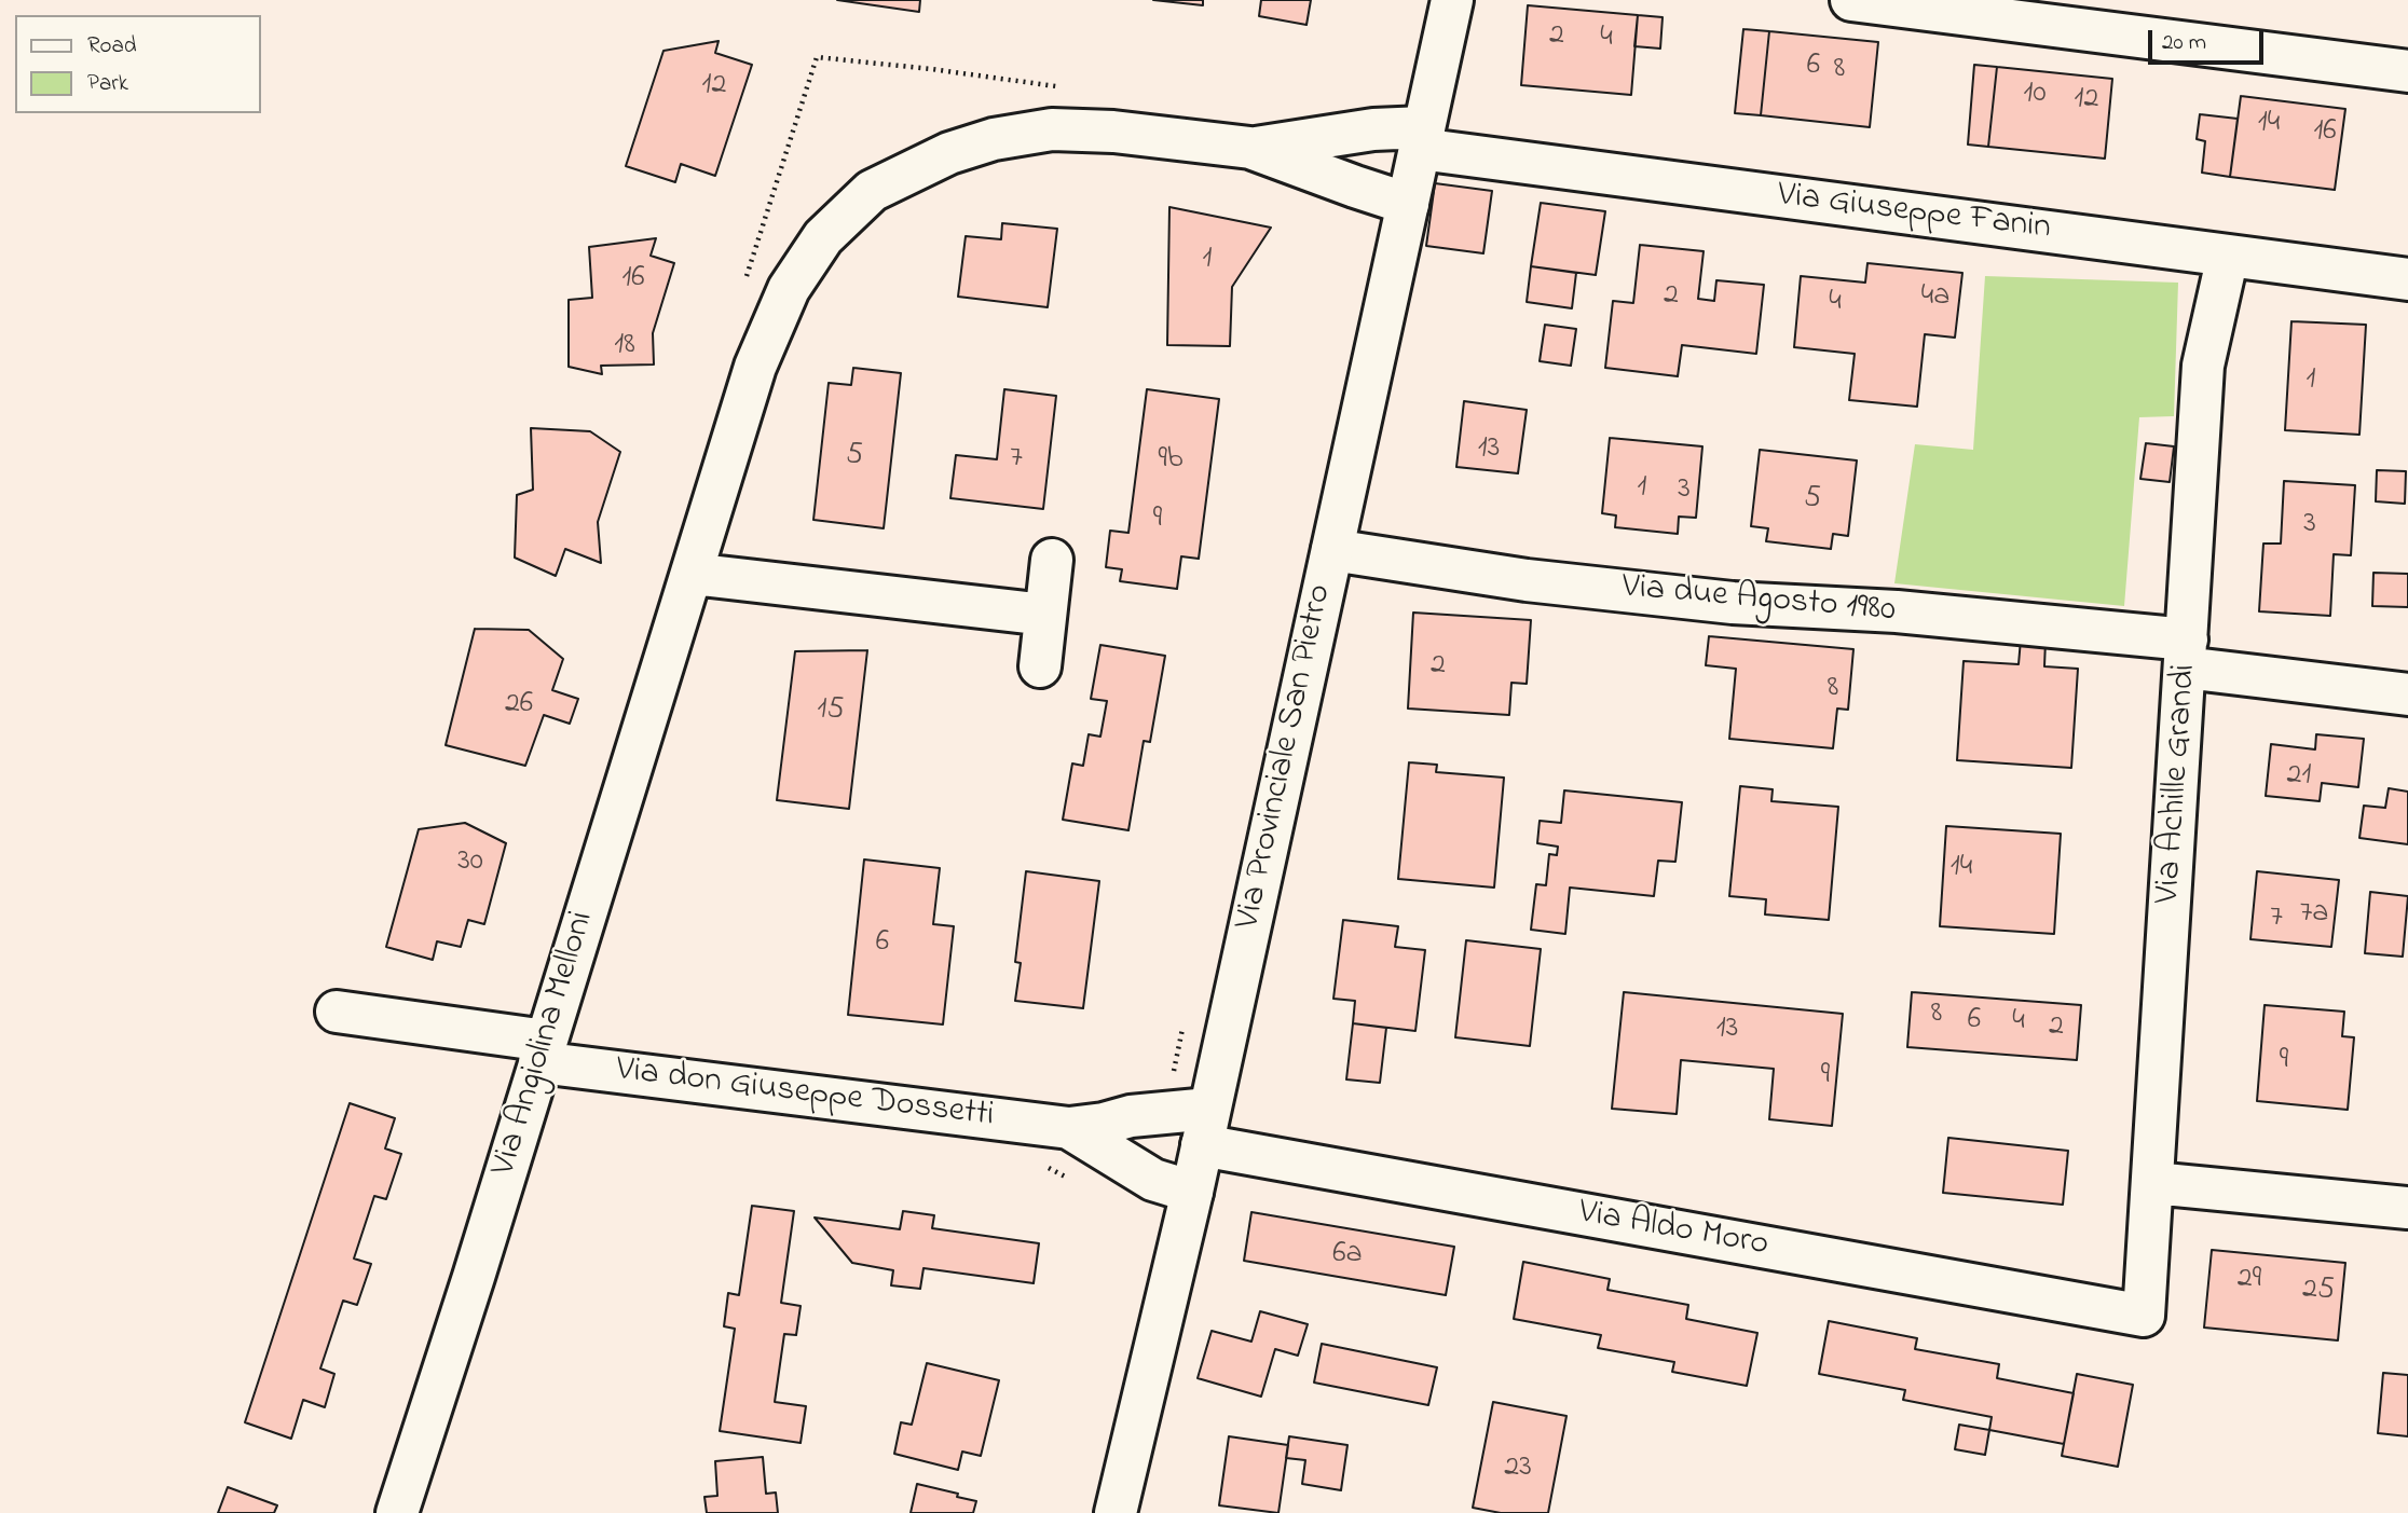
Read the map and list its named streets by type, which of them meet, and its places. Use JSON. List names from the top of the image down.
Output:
{
  "streets": {
    "street": [
      "Via Giuseppe Fanin",
      "Via due Agosto 1980",
      "Via Provinciale San Pietro",
      "Via Achille Grandi",
      "Via Angiolina Melloni",
      "Via don Giuseppe Dossetti",
      "Via Aldo Moro"
    ]
  },
  "crossings": [
    ["Via Giuseppe Fanin", "Via Provinciale San Pietro"],
    ["Via Giuseppe Fanin", "Via Achille Grandi"],
    ["Via Giuseppe Fanin", "Via Angiolina Melloni"],
    ["Via due Agosto 1980", "Via Provinciale San Pietro"],
    ["Via due Agosto 1980", "Via Achille Grandi"],
    ["Via Provinciale San Pietro", "Via Angiolina Melloni"],
    ["Via Provinciale San Pietro", "Via don Giuseppe Dossetti"],
    ["Via Provinciale San Pietro", "Via Aldo Moro"],
    ["Via Achille Grandi", "Via Aldo Moro"],
    ["Via Angiolina Melloni", "Via don Giuseppe Dossetti"],
    ["Via don Giuseppe Dossetti", "Via Aldo Moro"]
  ],
  "house_numbers": [
    "2",
    "4",
    "6",
    "8",
    "12",
    "10",
    "12",
    "14",
    "16",
    "1",
    "16",
    "2",
    "4a",
    "4",
    "18",
    "1",
    "13",
    "5",
    "7",
    "9b",
    "1",
    "3",
    "5",
    "9",
    "3",
    "2",
    "8",
    "26",
    "15",
    "21",
    "30",
    "14",
    "7a",
    "7",
    "6",
    "8",
    "6",
    "4",
    "2",
    "13",
    "9",
    "9",
    "6a",
    "29",
    "25",
    "23"
  ],
  "legend": ["Road", "Park"],
  "scale_bar": "20 m"
}
